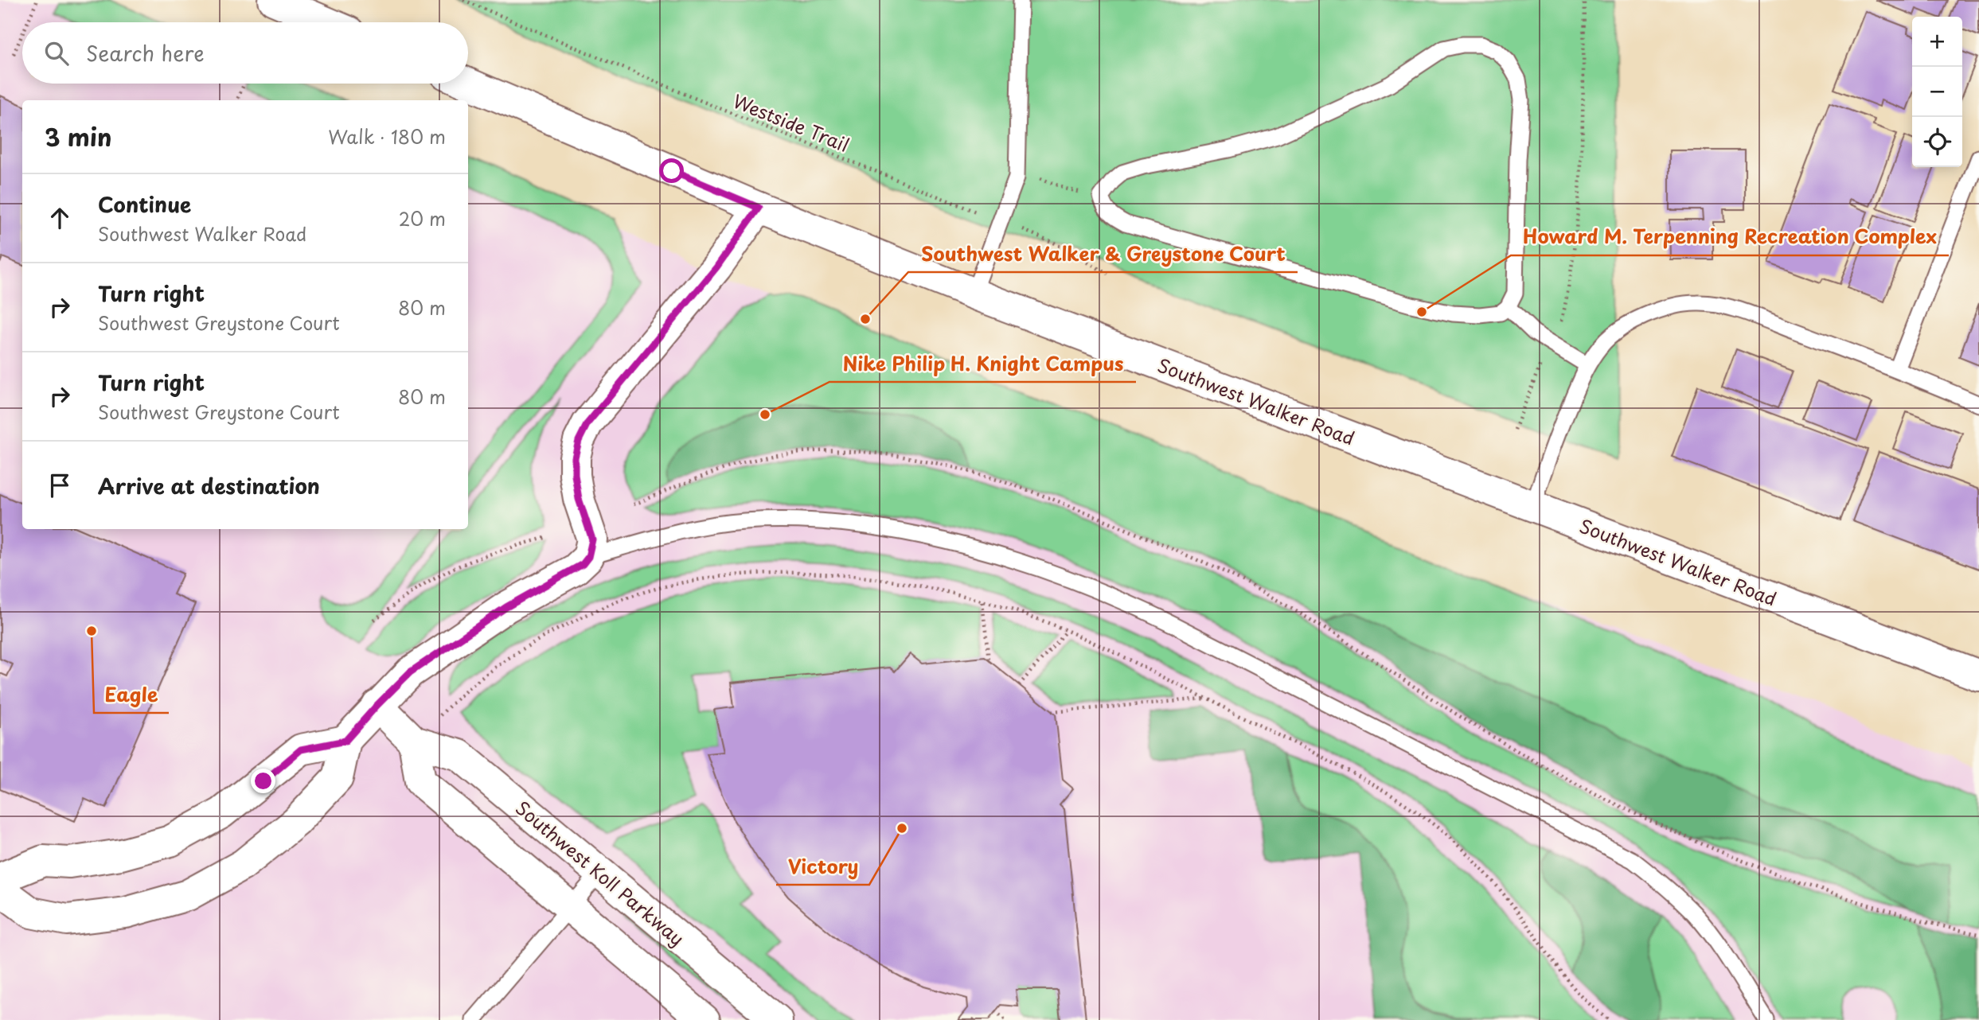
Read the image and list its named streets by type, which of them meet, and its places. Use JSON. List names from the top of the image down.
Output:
{
  "streets": {
    "street": ["Southwest Walker Road", "Southwest Koll Parkway"],
    "path": ["Westside Trail"]
  },
  "places": [
    "Howard M. Terpenning Recreation Complex",
    "Southwest Walker & Greystone Court",
    "Nike Philip H. Knight Campus",
    "Eagle",
    "Victory"
  ],
  "page": {
    "map_buttons": ["+", "−"],
    "search": "Search here",
    "heading": ["3 min", "Walk · 180 m"],
    "list": [
      ["Continue", "Southwest Walker Road", "20 m"],
      ["Turn right", "Southwest Greystone Court", "80 m"],
      ["Turn right", "Southwest Greystone Court", "80 m"],
      "Arrive at destination"
    ]
  }
}
